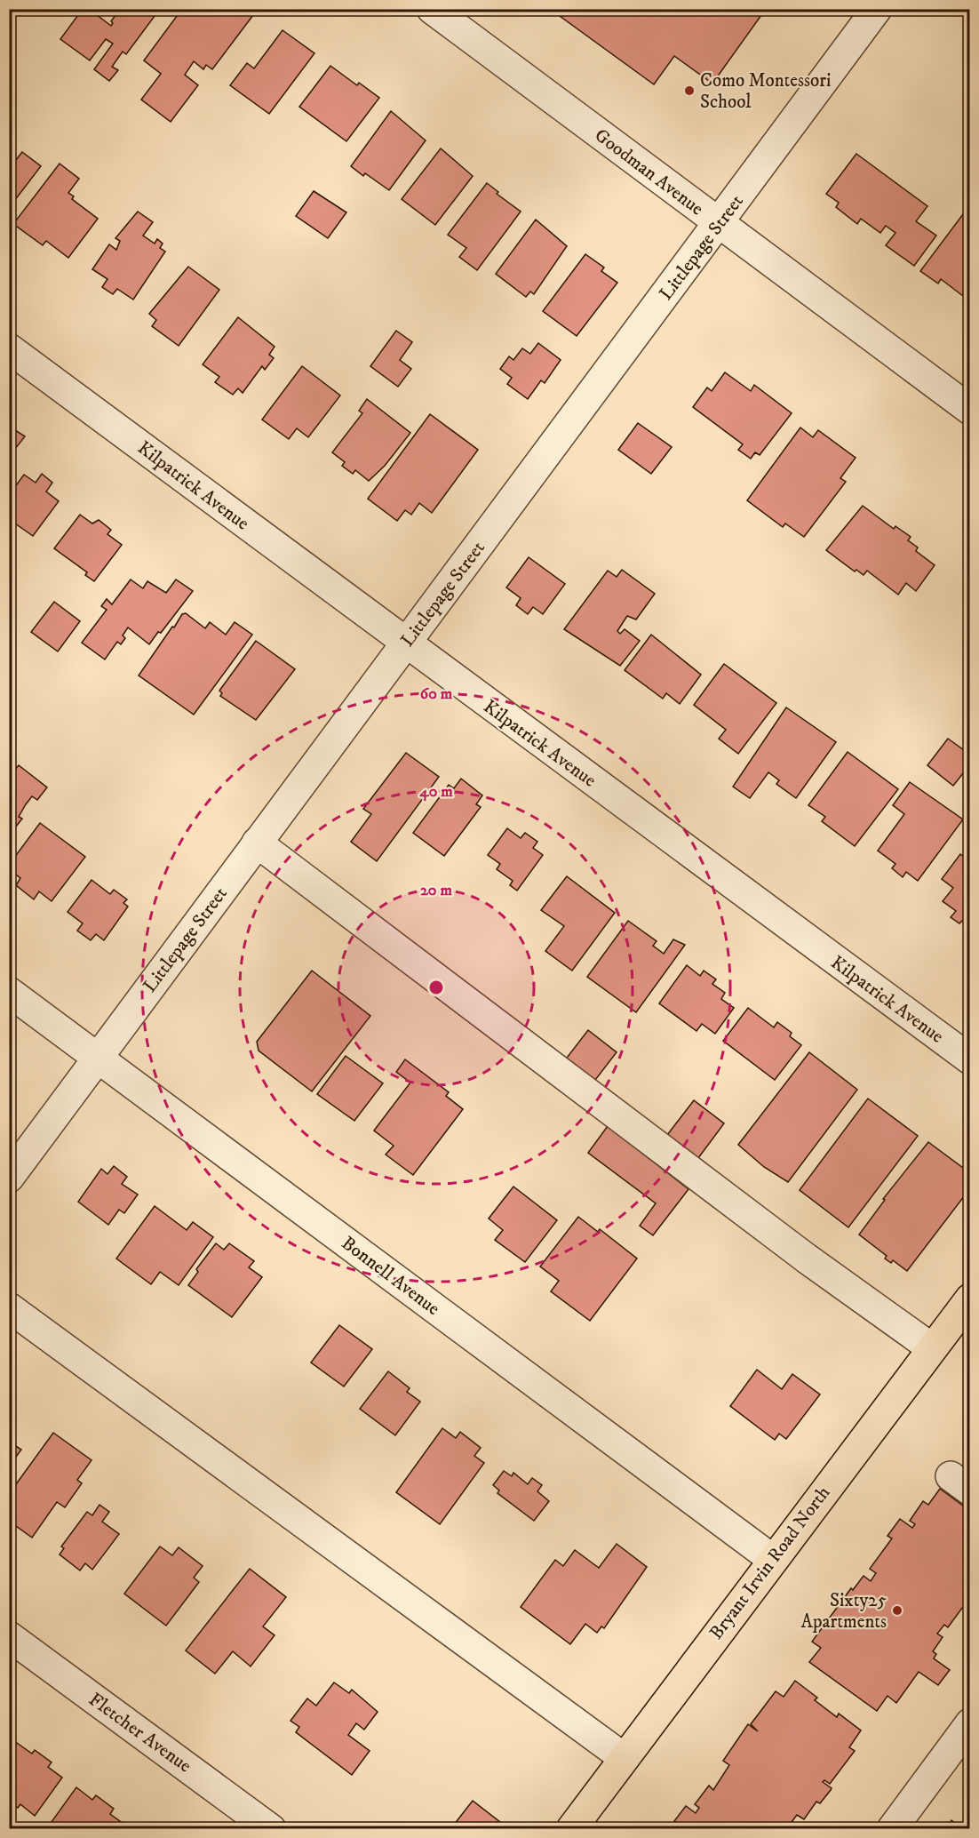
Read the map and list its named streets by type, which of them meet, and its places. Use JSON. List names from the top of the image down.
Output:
{
  "streets": {
    "main road": ["Bryant Irvin Road North"],
    "street": [
      "Goodman Avenue",
      "Littlepage Street",
      "Kilpatrick Avenue",
      "Bonnell Avenue",
      "Fletcher Avenue"
    ]
  },
  "crossings": [
    ["Goodman Avenue", "Littlepage Street"],
    ["Littlepage Street", "Kilpatrick Avenue"],
    ["Littlepage Street", "Bonnell Avenue"],
    ["Bonnell Avenue", "Bryant Irvin Road North"]
  ],
  "places": ["Como Montessori School", "Sixty25 Apartments"],
  "rings": ["60 m", "40 m", "20 m"]
}
